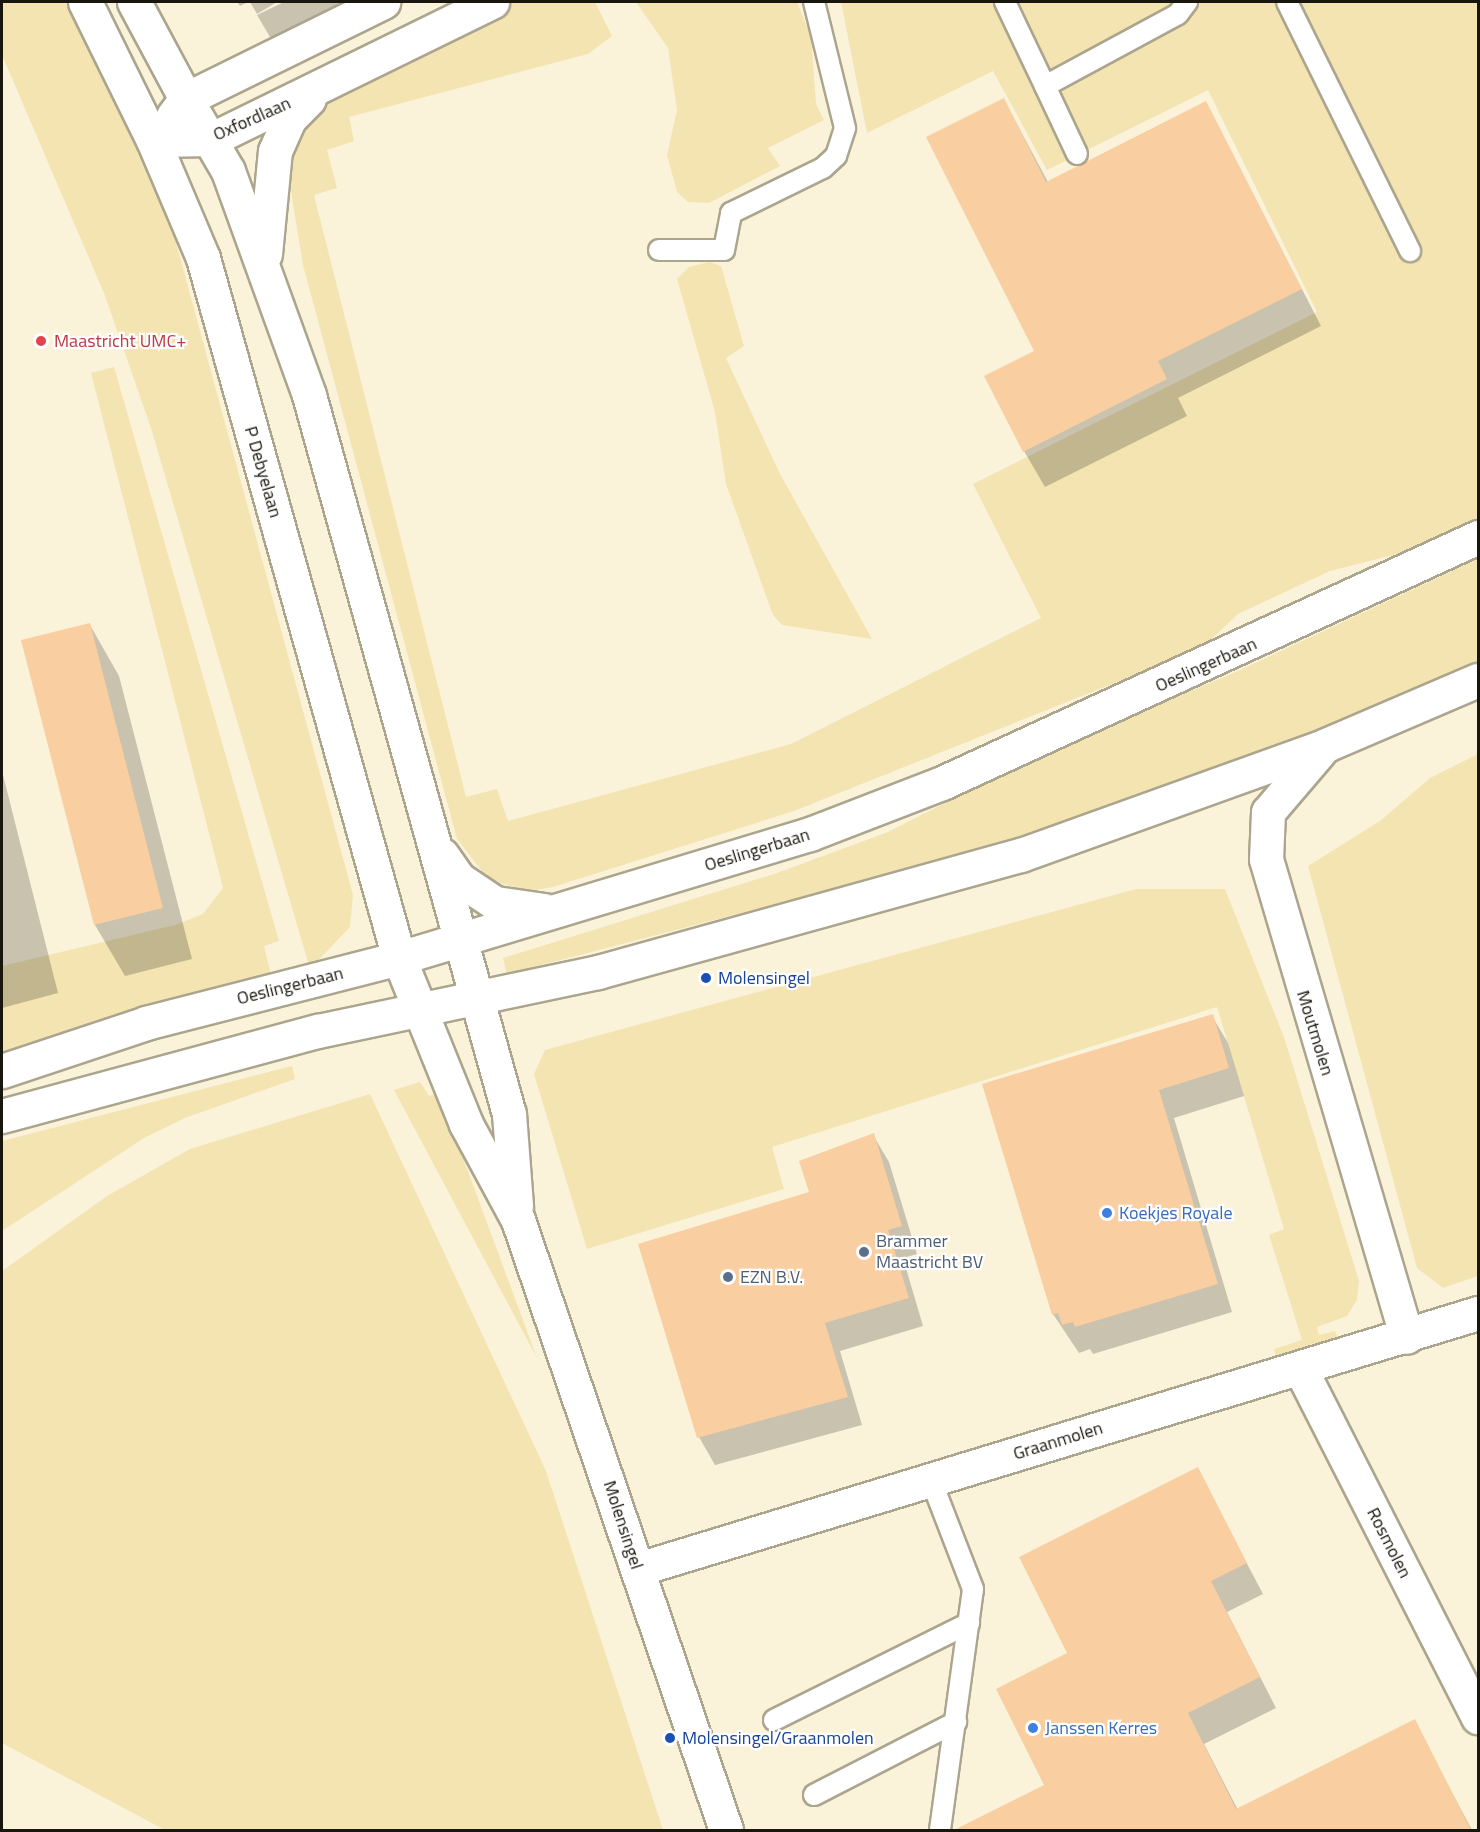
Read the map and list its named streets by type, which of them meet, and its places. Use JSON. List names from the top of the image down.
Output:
{
  "streets": {
    "street": [
      "Oxfordlaan",
      "P Debyelaan",
      "Oeslingerbaan",
      "Moutmolen",
      "Graanmolen",
      "Molensingel",
      "Rosmolen"
    ]
  },
  "crossings": [
    ["Oxfordlaan", "P Debyelaan"],
    ["P Debyelaan", "Oeslingerbaan"],
    ["P Debyelaan", "Molensingel"],
    ["Oeslingerbaan", "Molensingel"],
    ["Moutmolen", "Graanmolen"],
    ["Graanmolen", "Molensingel"],
    ["Graanmolen", "Rosmolen"]
  ],
  "places": [
    "Maastricht UMC+",
    "Molensingel",
    "Koekjes Royale",
    "Brammer Maastricht BV",
    "EZN B.V.",
    "Janssen Kerres",
    "Molensingel/Graanmolen"
  ]
}
